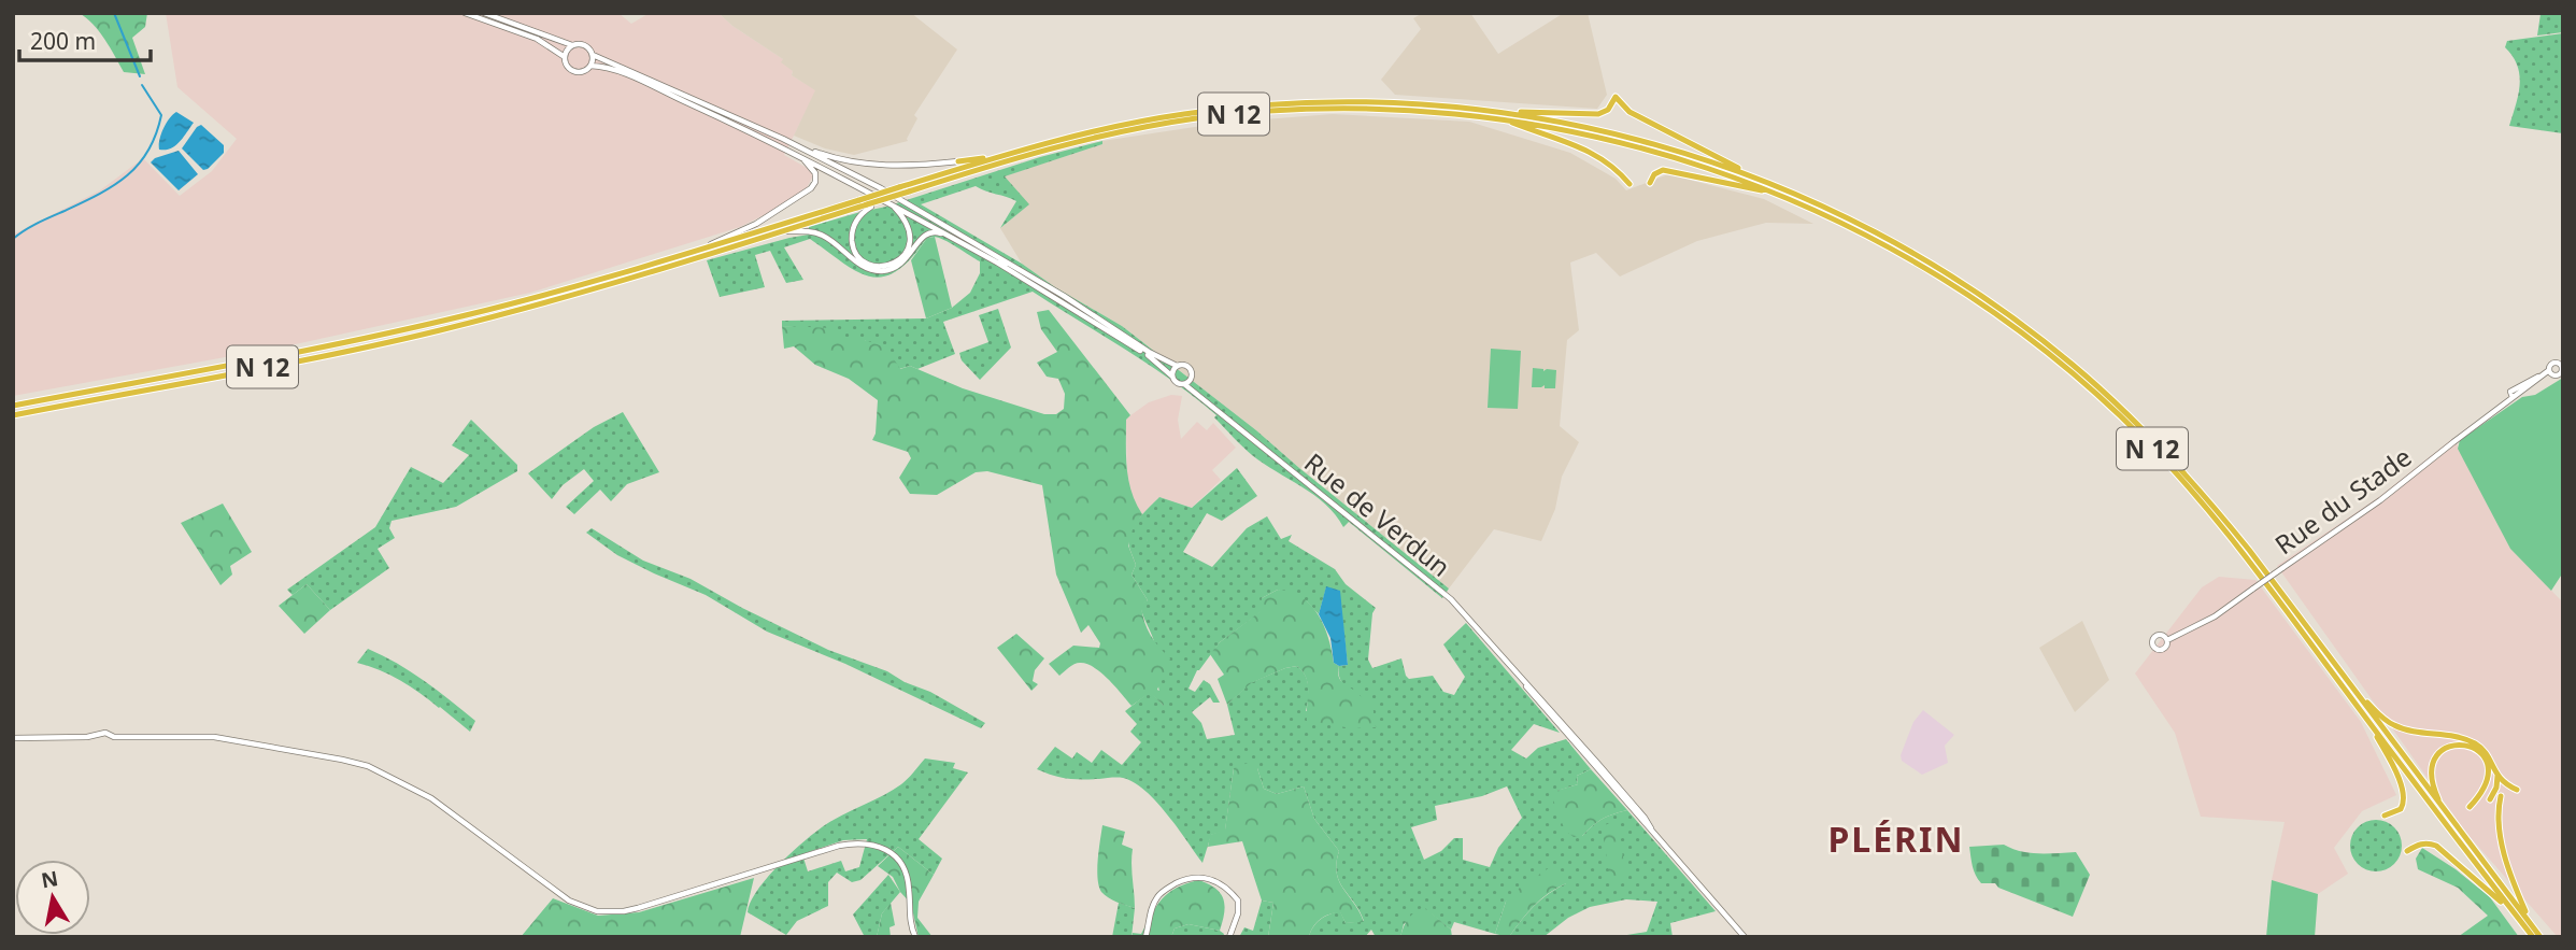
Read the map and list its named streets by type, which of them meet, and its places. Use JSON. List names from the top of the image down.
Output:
{
  "streets": {
    "highway": ["N 12"],
    "main road": ["Rue du Stade", "Rue de Verdun"]
  },
  "districts": ["PLÉRIN"],
  "scale_bar": "200 m",
  "north": "top"
}
